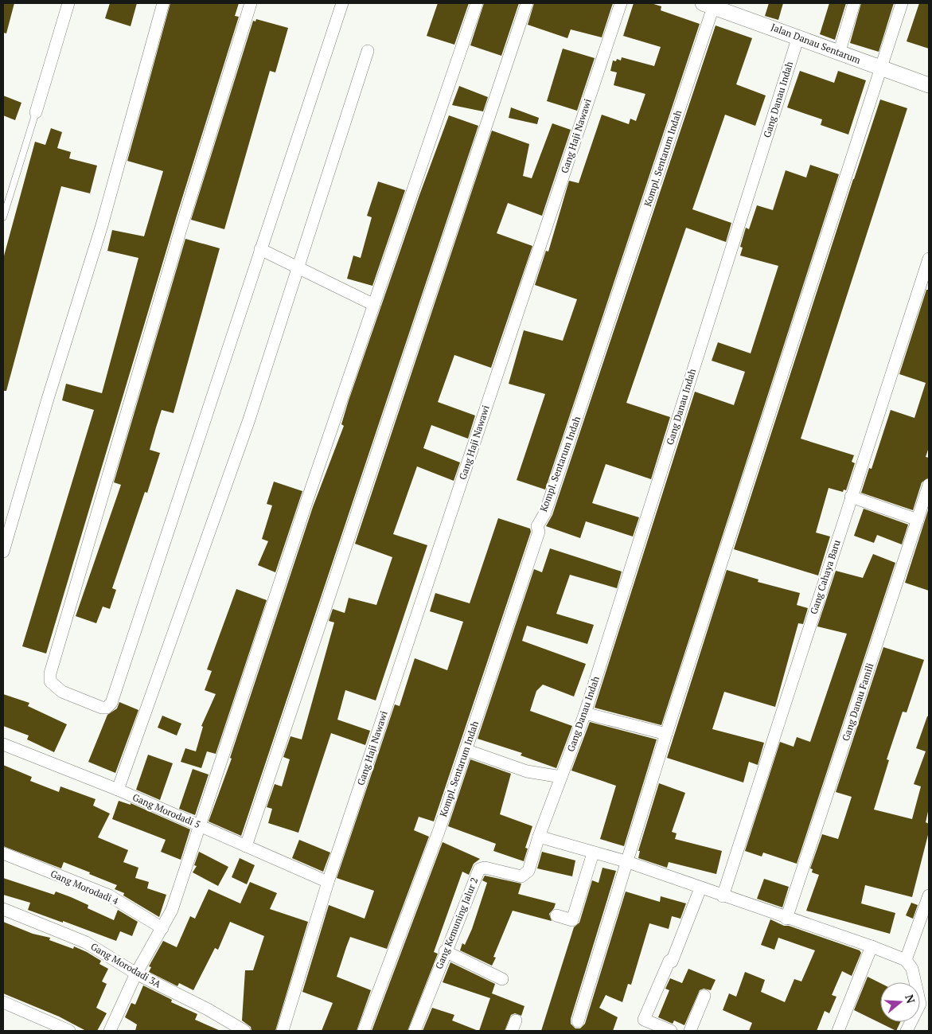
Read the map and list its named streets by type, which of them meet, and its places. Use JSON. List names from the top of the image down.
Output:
{
  "streets": {
    "street": [
      "Jalan Danau Sentarum",
      "Gang Danau Indah",
      "Gang Haji Nawawi",
      "Kompl. Sentarum Indah",
      "Gang Cahaya Baru",
      "Gang Danau Famili",
      "Gang Morodadi 5",
      "Gang Morodadi 4",
      "Gang Kemuning Jalur 2",
      "Gang Morodadi 3A"
    ]
  },
  "crossings": [
    ["Jalan Danau Sentarum", "Gang Danau Indah"],
    ["Jalan Danau Sentarum", "Kompl. Sentarum Indah"],
    ["Gang Danau Indah", "Gang Kemuning Jalur 2"],
    ["Gang Haji Nawawi", "Gang Morodadi 5"]
  ],
  "north": "right"
}
